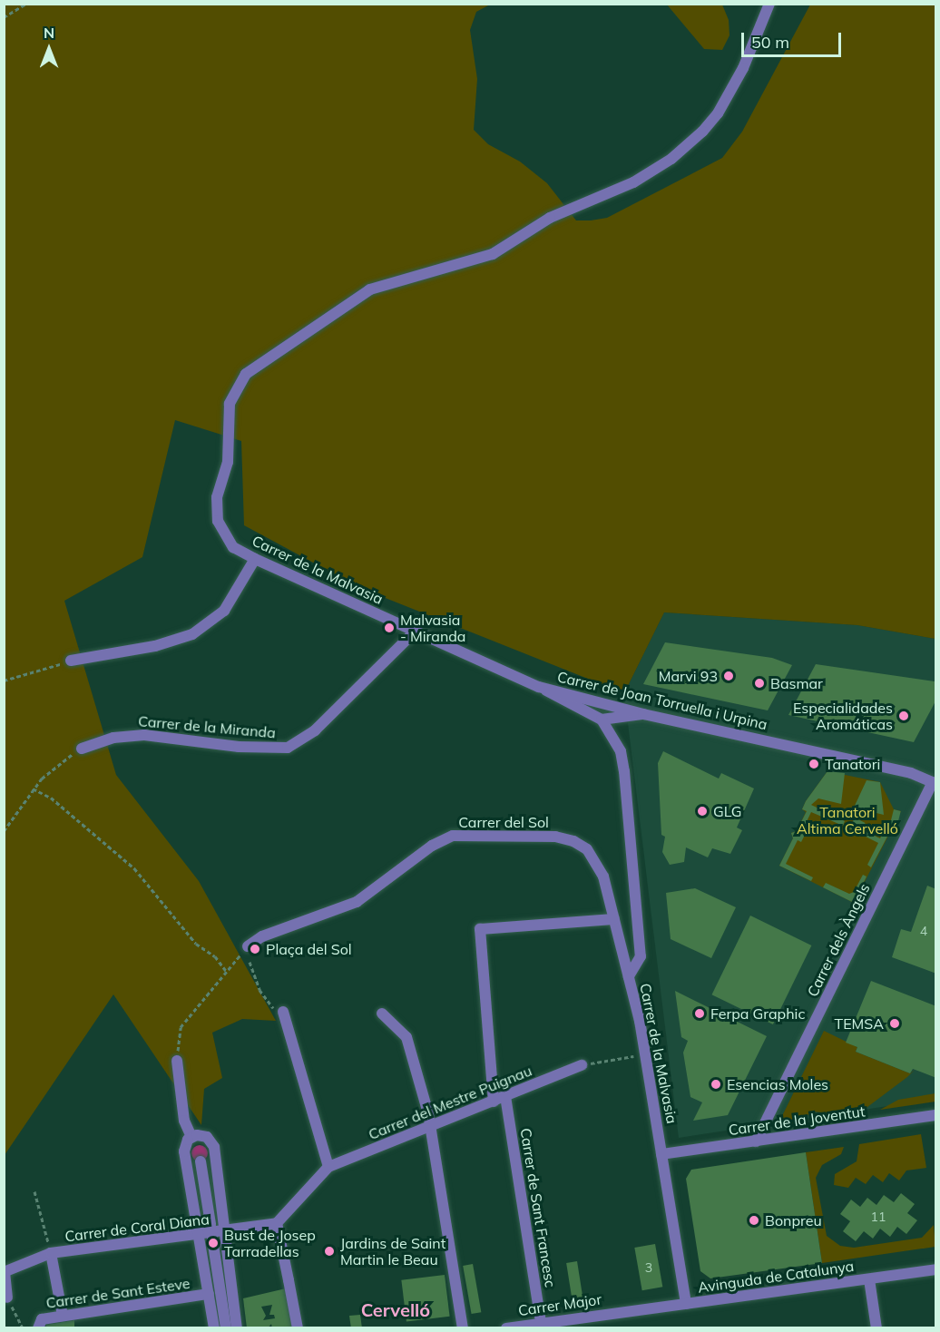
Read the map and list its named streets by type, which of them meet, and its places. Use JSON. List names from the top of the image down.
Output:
{
  "streets": {
    "street": [
      "Carrer de la Malvasia",
      "Carrer de Joan Torruella i Urpina",
      "Carrer de la Miranda",
      "Carrer del Sol",
      "Carrer dels Àngels",
      "Carrer del Mestre Puignau",
      "Carrer de la Joventut",
      "Carrer de Sant Francesc",
      "Carrer de Coral Diana",
      "Avinguda de Catalunya",
      "Carrer de Sant Esteve",
      "Carrer Major"
    ]
  },
  "crossings": [
    ["Carrer de la Malvasia", "Carrer de Joan Torruella i Urpina"],
    ["Carrer de la Malvasia", "Carrer de la Miranda"],
    ["Carrer de la Malvasia", "Carrer del Sol"],
    ["Carrer de la Malvasia", "Carrer de la Joventut"],
    ["Carrer de la Malvasia", "Avinguda de Catalunya"],
    ["Carrer de Joan Torruella i Urpina", "Carrer dels Àngels"],
    ["Carrer dels Àngels", "Carrer de la Joventut"],
    ["Carrer del Mestre Puignau", "Carrer de Sant Francesc"],
    ["Carrer de Sant Francesc", "Carrer Major"],
    ["Avinguda de Catalunya", "Carrer Major"]
  ],
  "districts": ["Cervelló"],
  "parks": ["Tanatori Altima Cervelló"],
  "places": [
    "Malvasia - Miranda",
    "Marvi 93",
    "Basmar",
    "Especialidades Aromáticas",
    "Tanatori",
    "GLG",
    "Plaça del Sol",
    "Ferpa Graphic",
    "TEMSA",
    "Esencias Moles",
    "Bonpreu",
    "Bust de Josep Tarradellas",
    "Jardins de Saint Martin le Beau"
  ],
  "house_numbers": ["4", "11", "3"],
  "scale_bar": "50 m",
  "north": "top"
}
